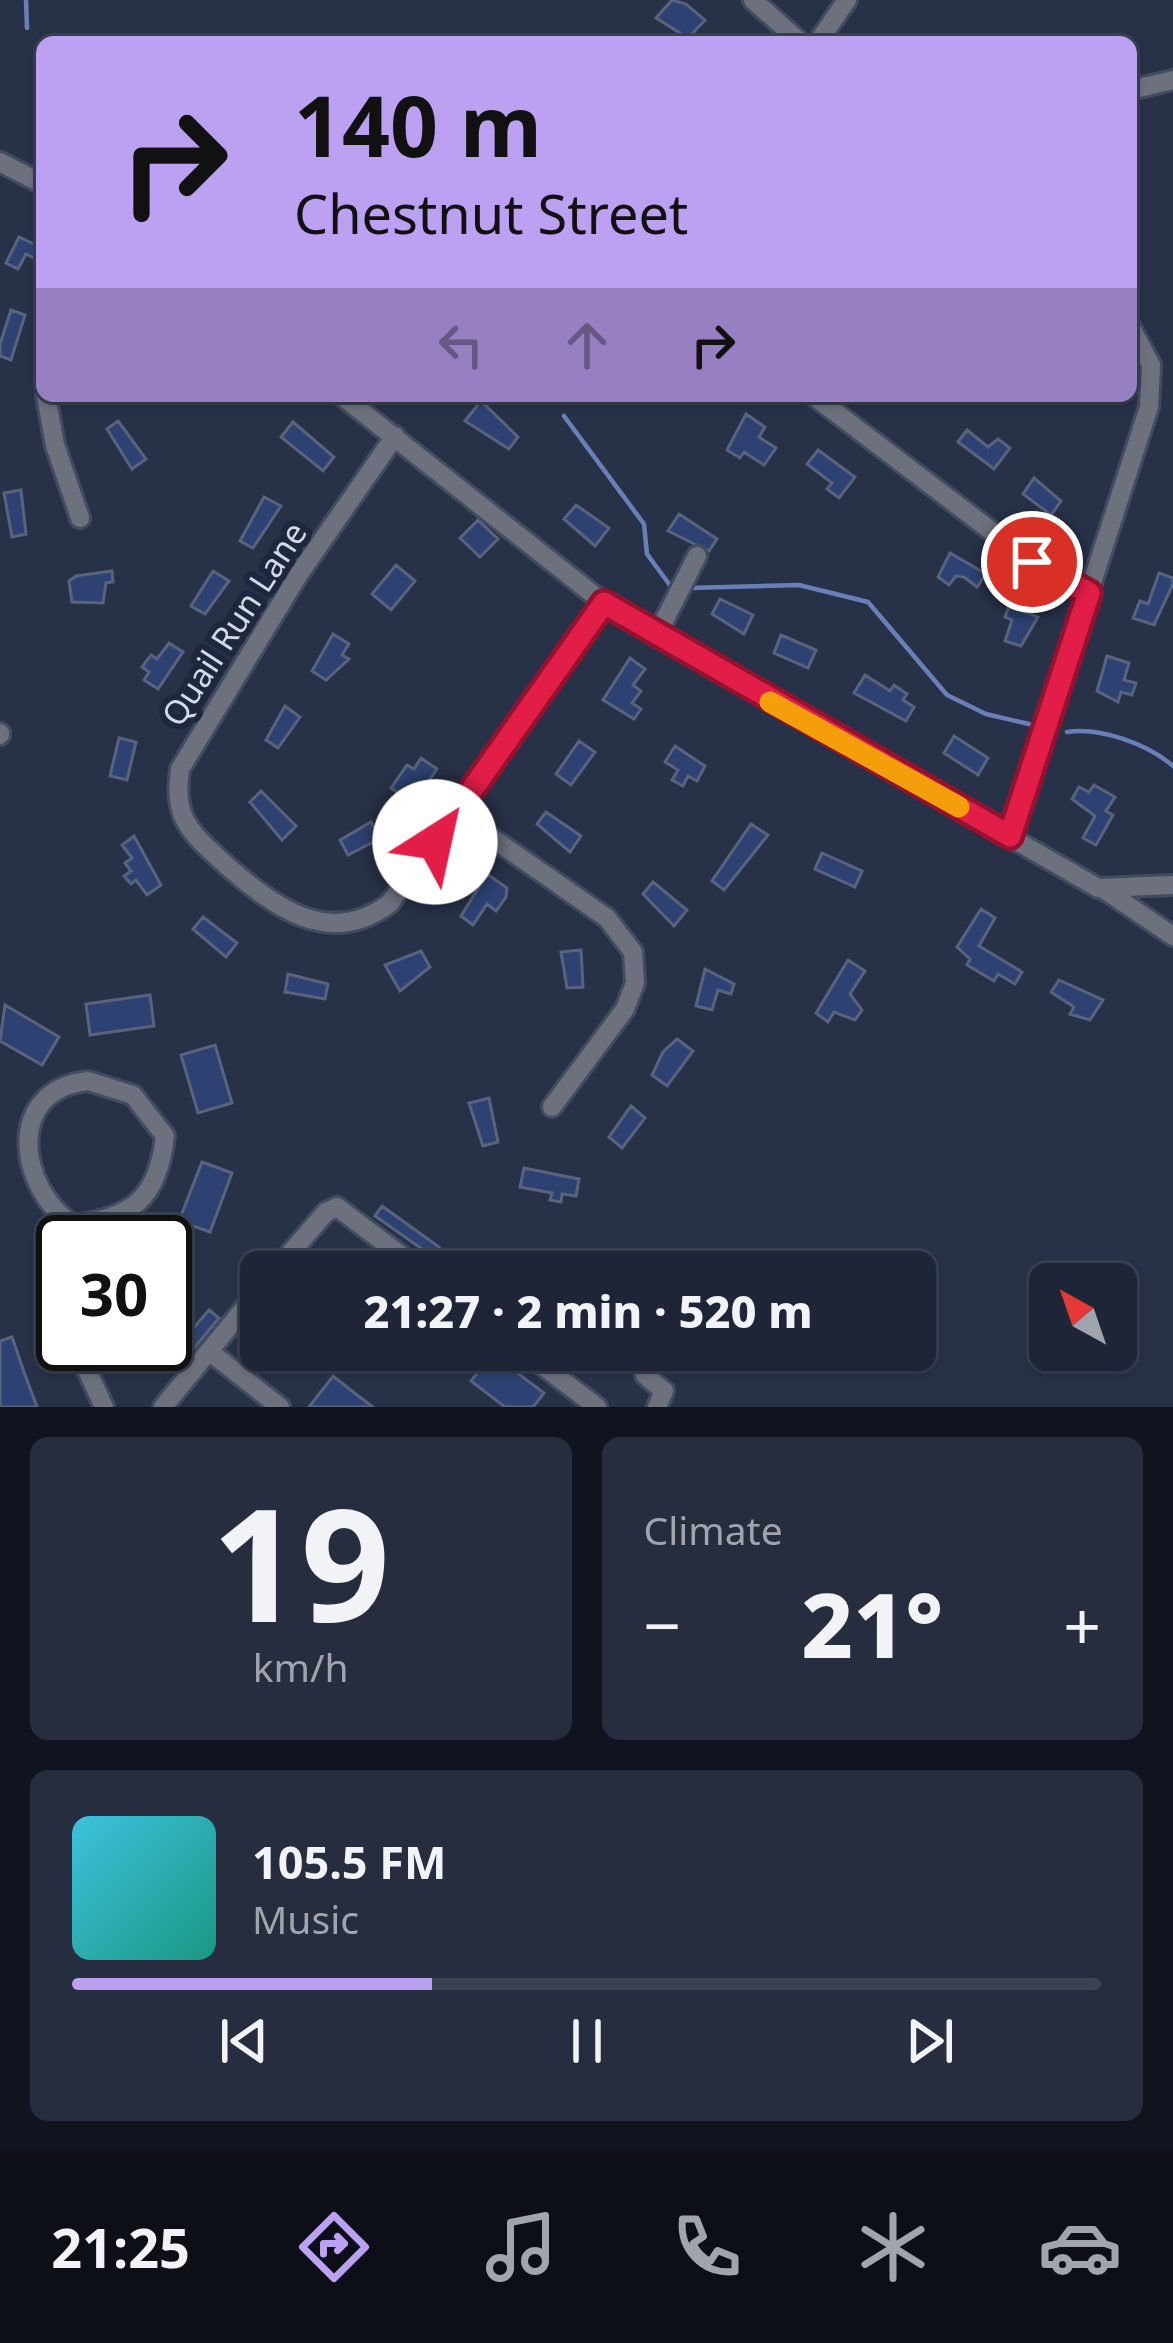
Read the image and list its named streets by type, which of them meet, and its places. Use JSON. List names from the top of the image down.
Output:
{
  "streets": {
    "street": ["Quail Run Lane"]
  },
  "north": "top left",
  "page": {
    "turn": ["140 m", "Chestnut Street"],
    "limit": "30",
    "trip": "21:27 · 2 min · 520 m",
    "tile": [
      ["19", "km/h"],
      "Climate"
    ],
    "heat": ["−", "21°", "+"],
    "song": ["105.5 FM", "Music"],
    "tabs": "21:25"
  }
}
